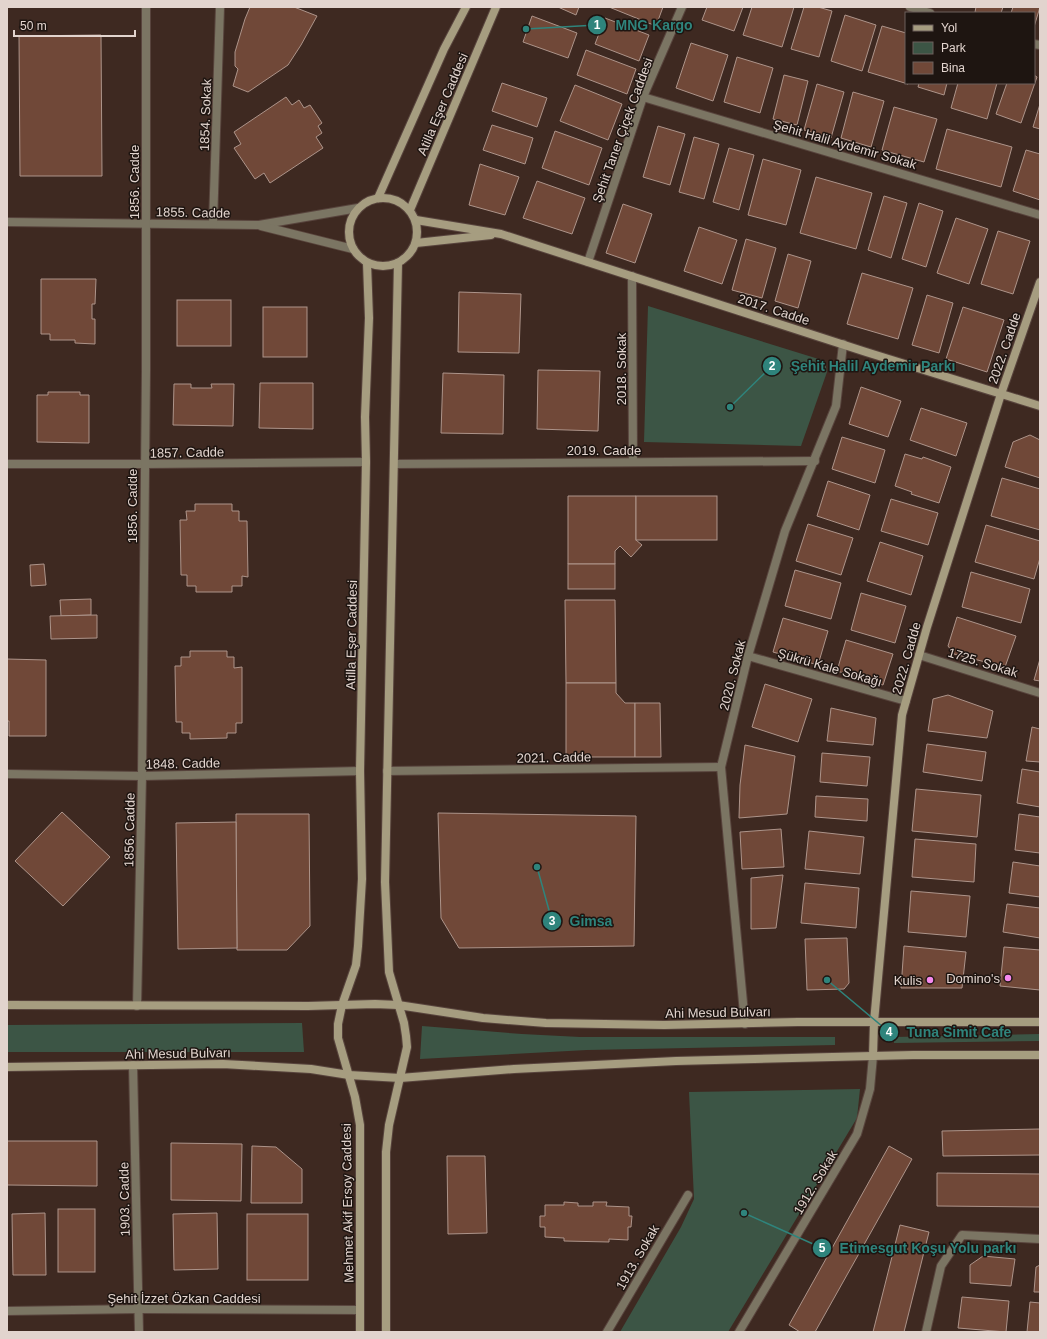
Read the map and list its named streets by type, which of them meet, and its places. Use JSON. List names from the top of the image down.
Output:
{
  "streets": {
    "main road": [
      "Atilla Eşer Caddesi",
      "2017. Cadde",
      "2022. Cadde",
      "Ahi Mesud Bulvarı",
      "Mehmet Akif Ersoy Caddesi"
    ],
    "street": [
      "1854. Sokak",
      "Şehit Taner Çiçek Caddesi",
      "Şehit Halil Aydemir Sokak",
      "1856. Cadde",
      "1855. Cadde",
      "2018. Sokak",
      "2019. Cadde",
      "1857. Cadde",
      "1725. Sokak",
      "Şükrü Kale Sokağı",
      "2020. Sokak",
      "2021. Cadde",
      "1848. Cadde",
      "1912. Sokak",
      "1903. Cadde",
      "1913. Sokak",
      "Şehit İzzet Özkan Caddesi"
    ]
  },
  "crossings": [
    ["Atilla Eşer Caddesi", "1855. Cadde"],
    ["Atilla Eşer Caddesi", "2017. Cadde"],
    ["Atilla Eşer Caddesi", "1857. Cadde"],
    ["Atilla Eşer Caddesi", "1848. Cadde"],
    ["Atilla Eşer Caddesi", "Ahi Mesud Bulvarı"],
    ["Atilla Eşer Caddesi", "Mehmet Akif Ersoy Caddesi"],
    ["1854. Sokak", "1855. Cadde"],
    ["Şehit Taner Çiçek Caddesi", "Şehit Halil Aydemir Sokak"],
    ["Şehit Taner Çiçek Caddesi", "2017. Cadde"],
    ["1856. Cadde", "1855. Cadde"],
    ["1856. Cadde", "1857. Cadde"],
    ["1856. Cadde", "1848. Cadde"],
    ["1856. Cadde", "Ahi Mesud Bulvarı"],
    ["1855. Cadde", "2017. Cadde"],
    ["2017. Cadde", "2022. Cadde"],
    ["2017. Cadde", "2018. Sokak"],
    ["2017. Cadde", "2020. Sokak"],
    ["2022. Cadde", "1725. Sokak"],
    ["2022. Cadde", "Şükrü Kale Sokağı"],
    ["2022. Cadde", "Ahi Mesud Bulvarı"],
    ["2022. Cadde", "1912. Sokak"],
    ["2018. Sokak", "2019. Cadde"],
    ["2019. Cadde", "2020. Sokak"],
    ["Şükrü Kale Sokağı", "2020. Sokak"],
    ["2020. Sokak", "2021. Cadde"],
    ["2020. Sokak", "Ahi Mesud Bulvarı"],
    ["Ahi Mesud Bulvarı", "1912. Sokak"],
    ["Ahi Mesud Bulvarı", "1903. Cadde"],
    ["Ahi Mesud Bulvarı", "Mehmet Akif Ersoy Caddesi"],
    ["1903. Cadde", "Şehit İzzet Özkan Caddesi"],
    ["Mehmet Akif Ersoy Caddesi", "Şehit İzzet Özkan Caddesi"]
  ],
  "places": [
    "MNG Kargo",
    "Şehit Halil Aydemir Parkı",
    "Gimsa",
    "Domino's",
    "Tuna Simit Cafe",
    "Kulis",
    "Etimesgut Koşu Yolu parkı"
  ],
  "legend": ["Yol", "Park", "Bina"],
  "scale_bar": "50 m"
}
